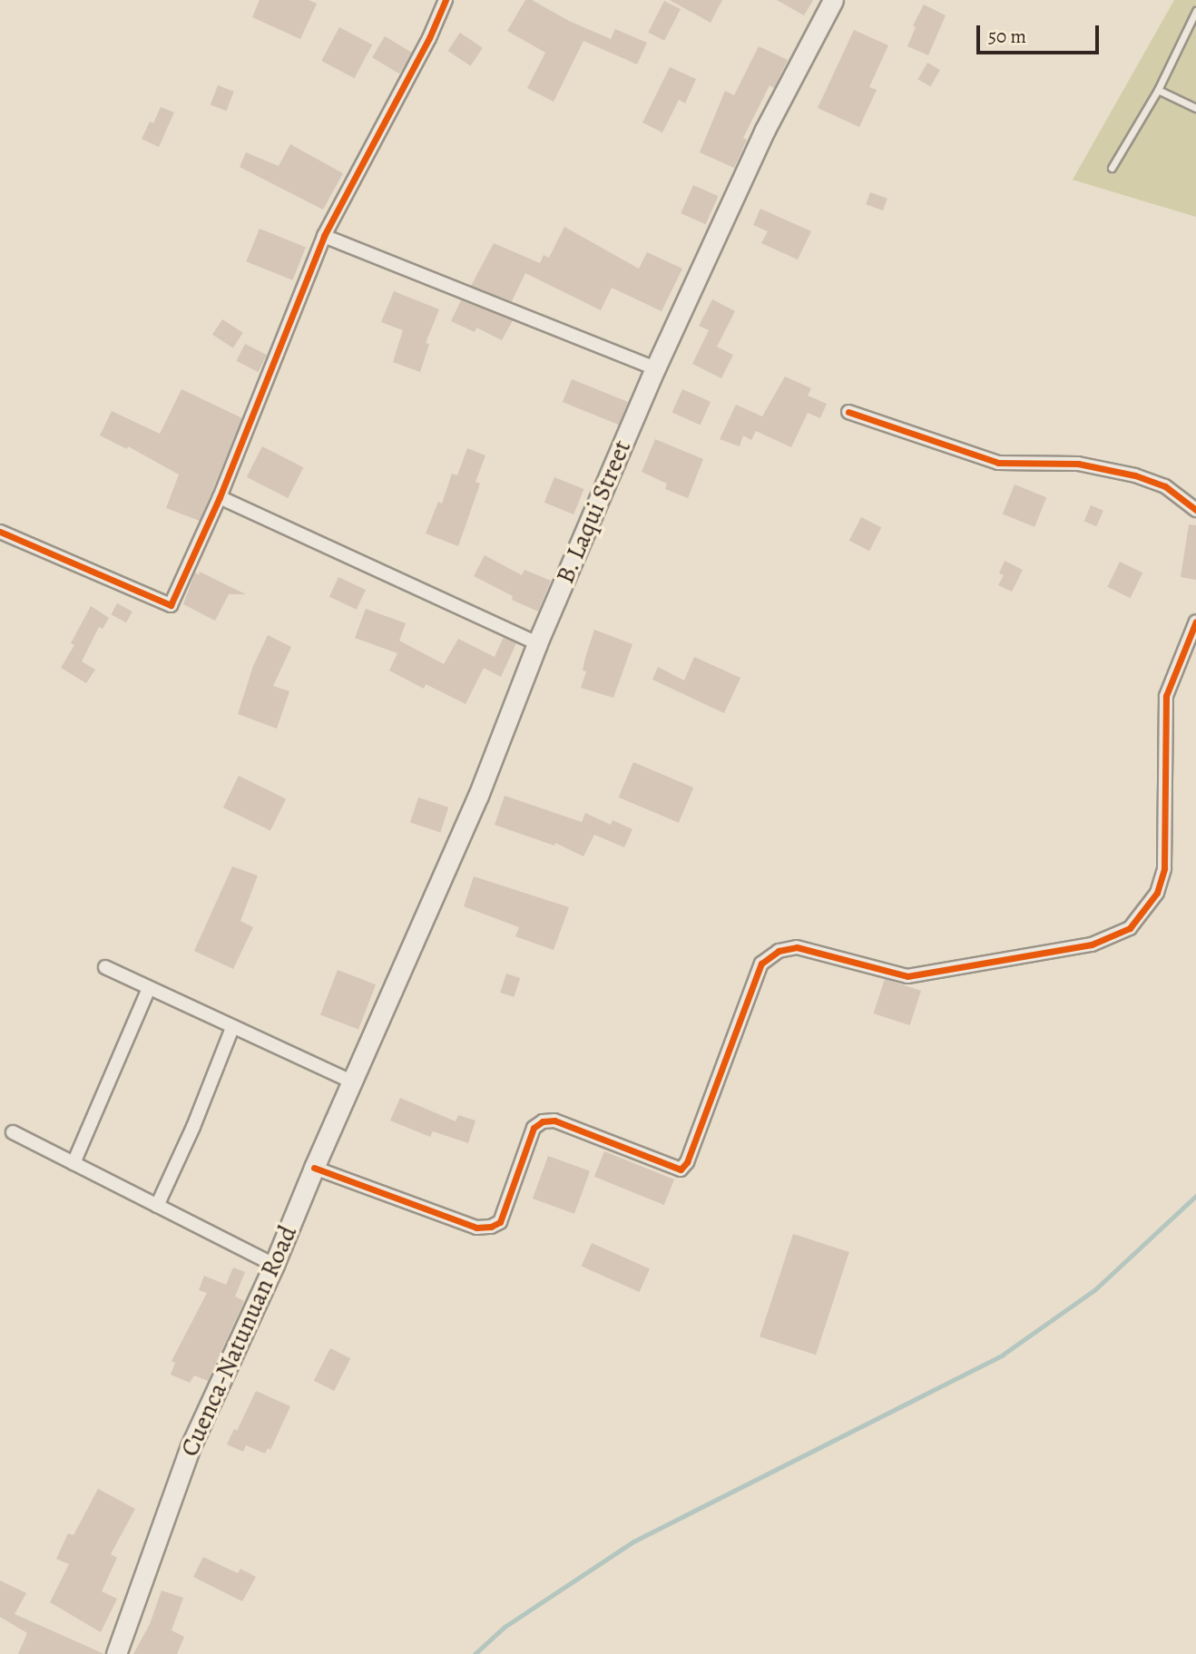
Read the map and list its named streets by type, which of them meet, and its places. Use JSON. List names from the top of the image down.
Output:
{
  "streets": {
    "main road": ["B. Laqui Street", "Cuenca-Natunuan Road"]
  },
  "crossings": [
    ["B. Laqui Street", "Cuenca-Natunuan Road"]
  ],
  "scale_bar": "50 m"
}
